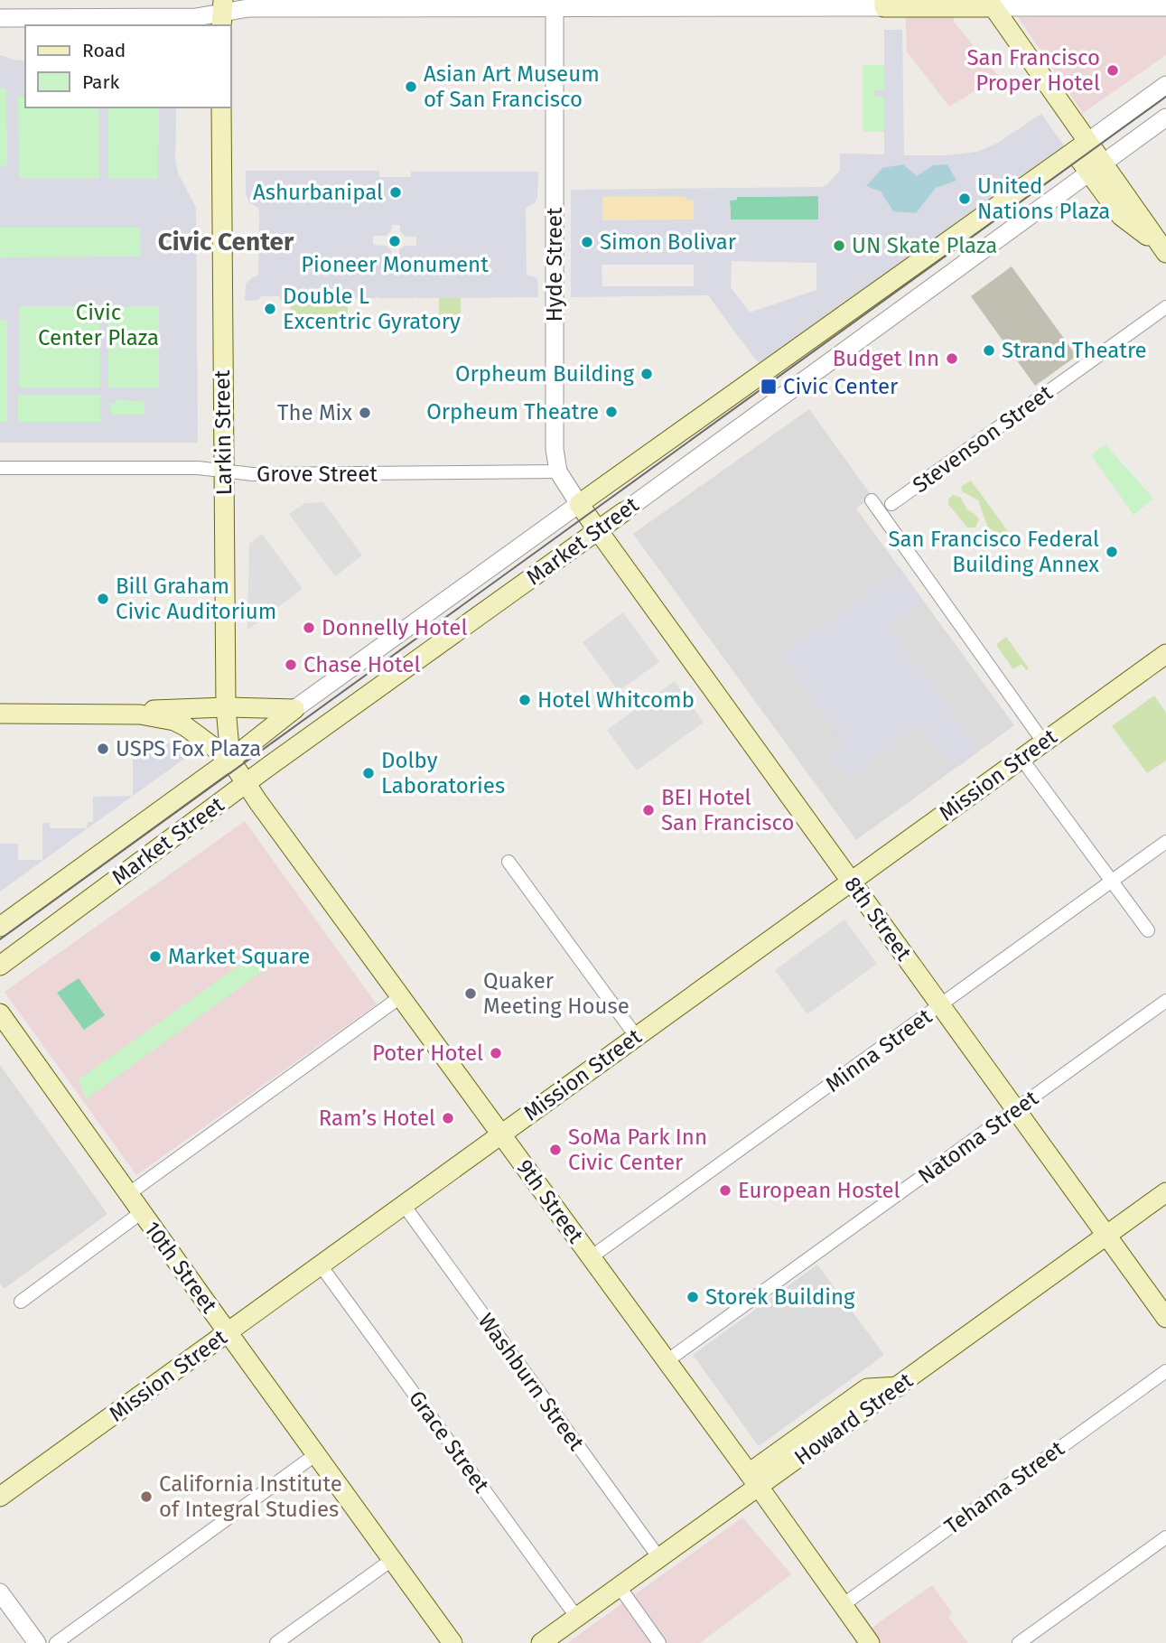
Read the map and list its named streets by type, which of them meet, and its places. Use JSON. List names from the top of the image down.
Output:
{
  "streets": {
    "main road": [
      "Larkin Street",
      "Market Street",
      "Mission Street",
      "8th Street",
      "9th Street",
      "10th Street",
      "Howard Street"
    ],
    "street": [
      "Hyde Street",
      "Stevenson Street",
      "Grove Street",
      "Minna Street",
      "Natoma Street",
      "Washburn Street",
      "Grace Street",
      "Tehama Street"
    ]
  },
  "crossings": [
    ["Hyde Street", "Grove Street"],
    ["Hyde Street", "Market Street"],
    ["Hyde Street", "8th Street"],
    ["Larkin Street", "Grove Street"],
    ["Larkin Street", "Market Street"],
    ["Larkin Street", "9th Street"],
    ["Market Street", "8th Street"],
    ["Market Street", "9th Street"],
    ["Mission Street", "8th Street"],
    ["Mission Street", "9th Street"],
    ["Mission Street", "10th Street"],
    ["Mission Street", "Washburn Street"],
    ["Mission Street", "Grace Street"],
    ["8th Street", "Minna Street"],
    ["8th Street", "Natoma Street"],
    ["8th Street", "Howard Street"],
    ["Minna Street", "9th Street"],
    ["Natoma Street", "9th Street"],
    ["9th Street", "Howard Street"],
    ["9th Street", "Tehama Street"],
    ["Washburn Street", "Howard Street"],
    ["Howard Street", "Grace Street"]
  ],
  "districts": ["Civic Center"],
  "parks": ["Civic Center Plaza"],
  "places": {
    "other": [
      "San Francisco Proper Hotel",
      "Asian Art Museum of San Francisco",
      "Ashurbanipal",
      "United Nations Plaza",
      "Pioneer Monument",
      "Simon Bolivar",
      "UN Skate Plaza",
      "Double L Excentric Gyratory",
      "Strand Theatre",
      "Budget Inn",
      "Orpheum Building",
      "Orpheum Theatre",
      "The Mix",
      "San Francisco Federal Building Annex",
      "Bill Graham Civic Auditorium",
      "Donnelly Hotel",
      "Chase Hotel",
      "Hotel Whitcomb",
      "USPS Fox Plaza",
      "Dolby Laboratories",
      "BEI Hotel San Francisco",
      "Market Square",
      "Quaker Meeting House",
      "Poter Hotel",
      "Ram’s Hotel",
      "SoMa Park Inn Civic Center",
      "European Hostel",
      "Storek Building",
      "California Institute of Integral Studies"
    ],
    "transit": ["Civic Center"]
  },
  "legend": ["Road", "Park"]
}
